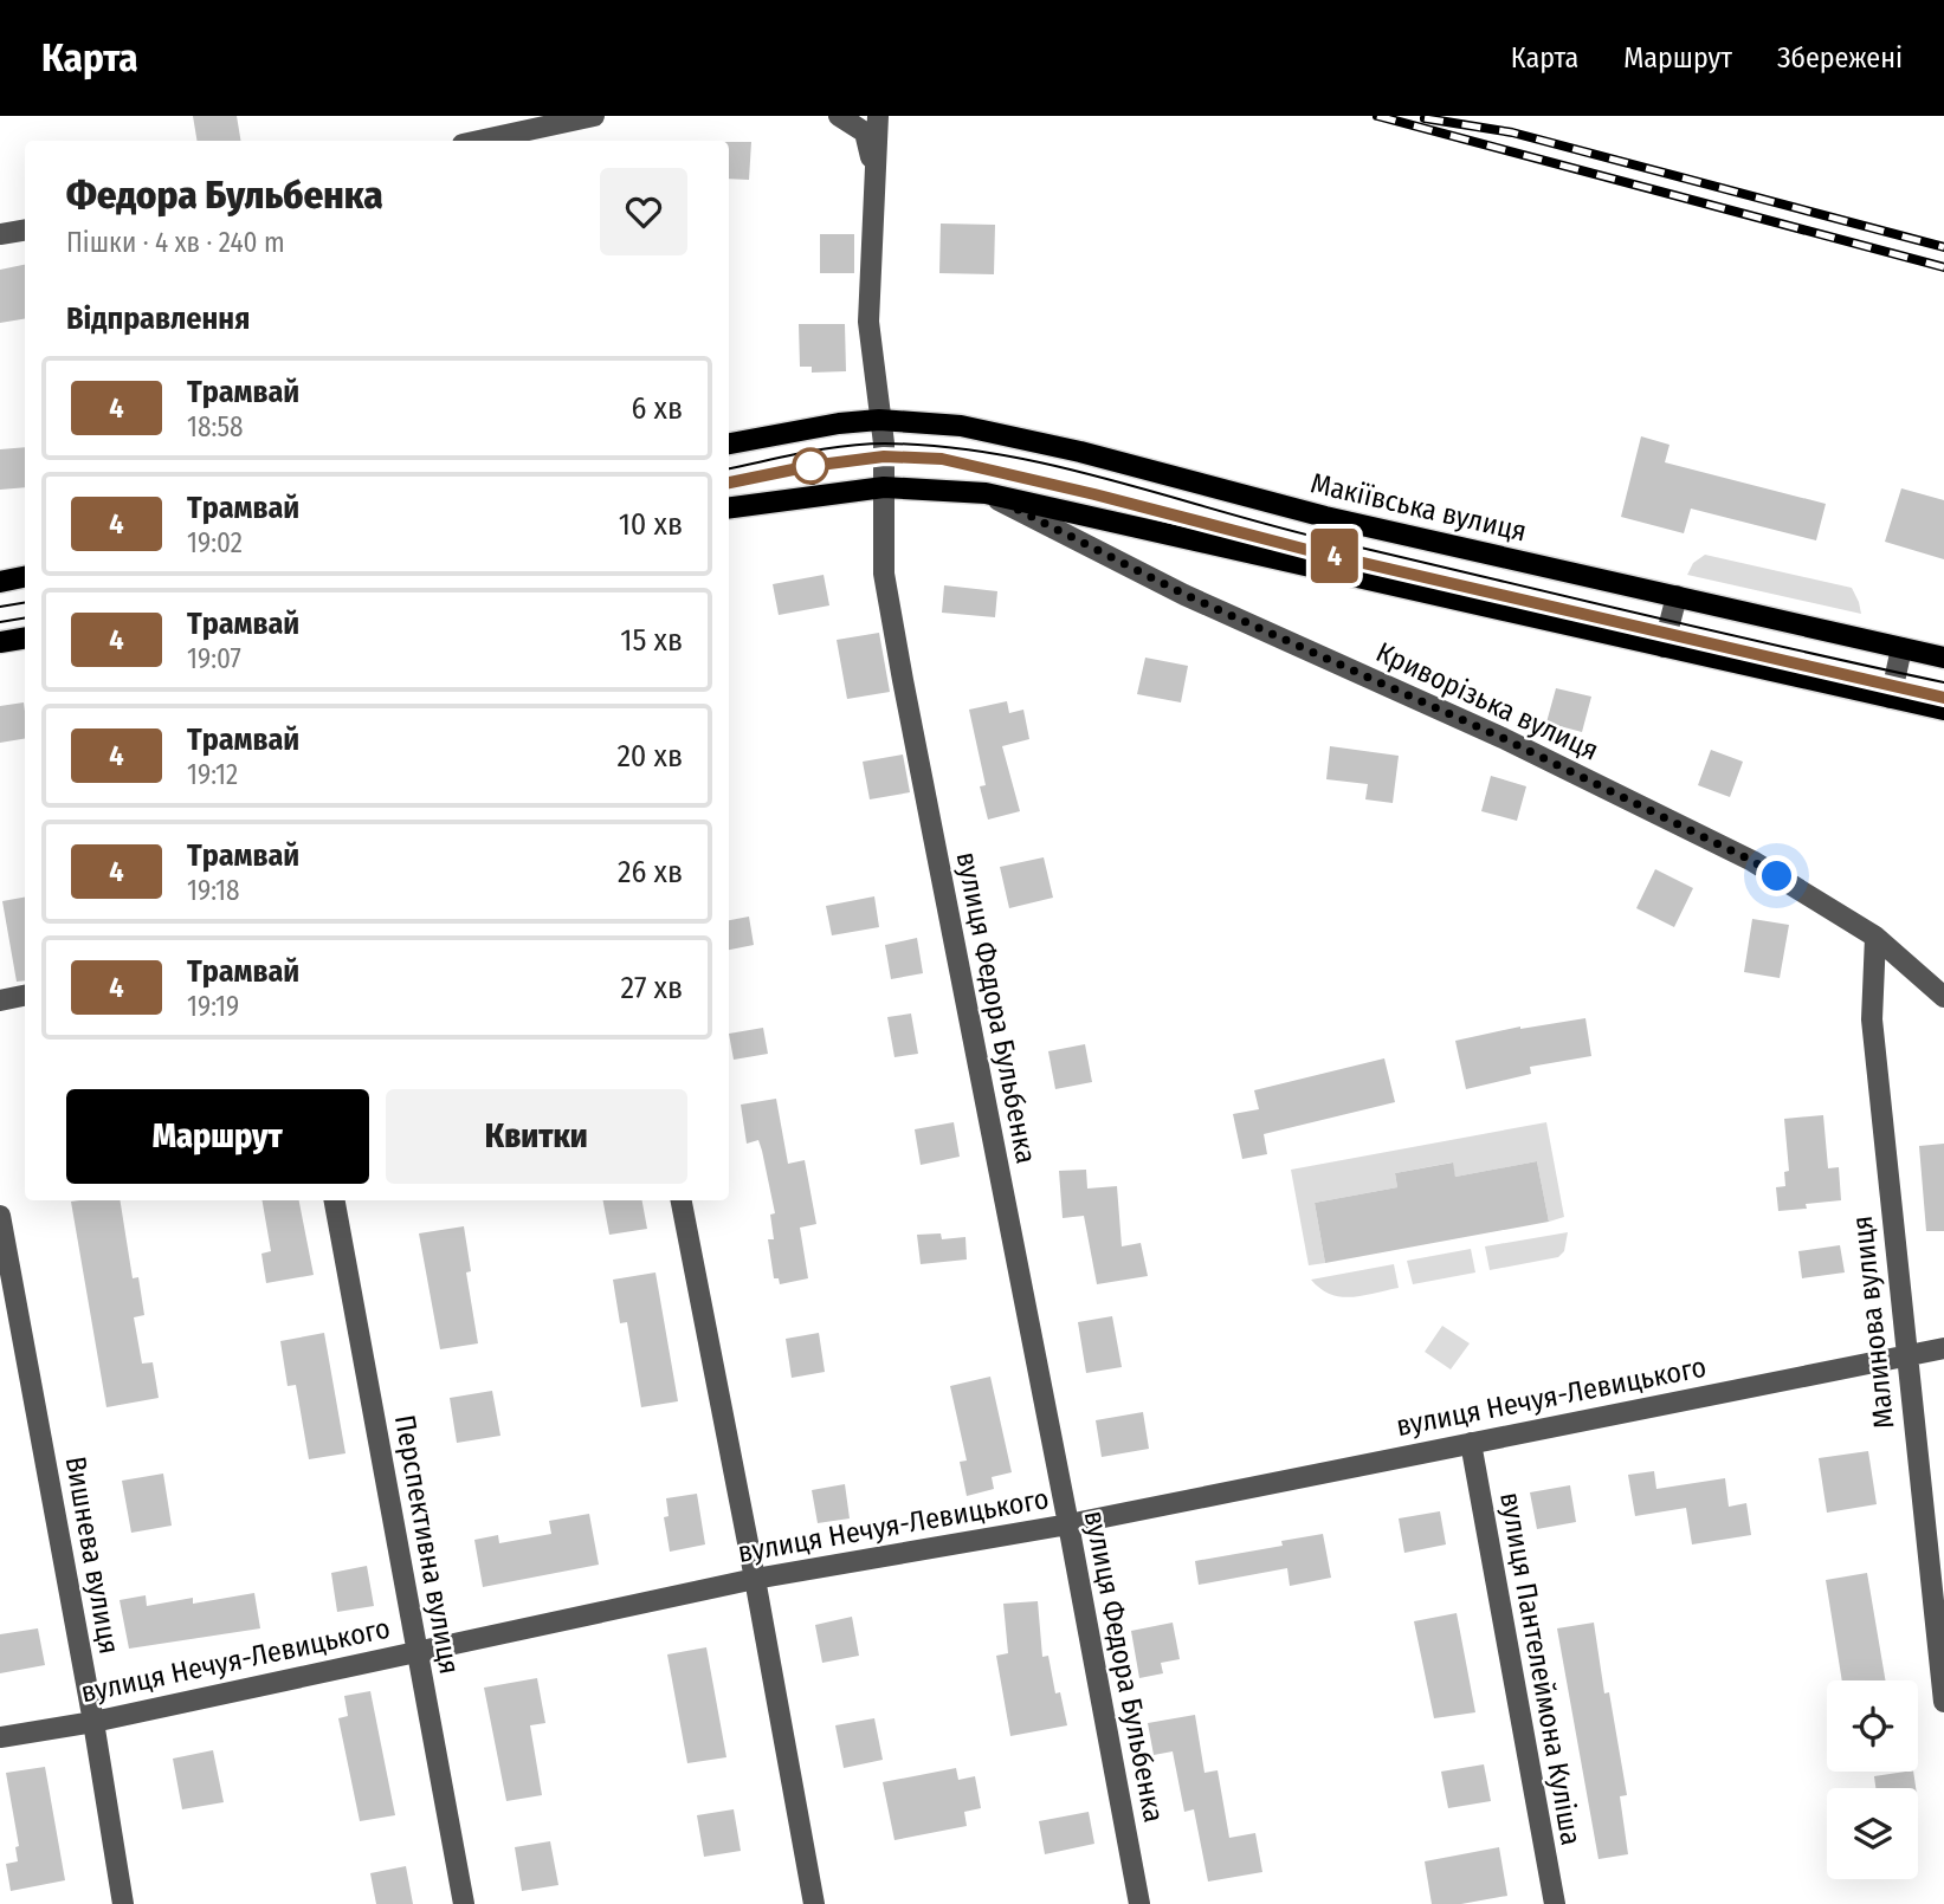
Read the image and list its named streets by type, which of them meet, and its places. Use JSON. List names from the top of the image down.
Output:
{
  "streets": {
    "main road": ["Макіївська вулиця"],
    "street": [
      "Криворізька вулиця",
      "вулиця Федора Бульбенка",
      "Малинова вулиця",
      "вулиця Нечуя-Левицького",
      "Перспективна вулиця",
      "Вишнева вулиця",
      "вулиця Пантелеймона Куліша"
    ]
  },
  "crossings": [
    ["Макіївська вулиця", "вулиця Федора Бульбенка"],
    ["Криворізька вулиця", "Малинова вулиця"],
    ["вулиця Федора Бульбенка", "вулиця Нечуя-Левицького"],
    ["Малинова вулиця", "вулиця Нечуя-Левицького"],
    ["вулиця Нечуя-Левицького", "Перспективна вулиця"],
    ["вулиця Нечуя-Левицького", "Вишнева вулиця"],
    ["вулиця Нечуя-Левицького", "вулиця Пантелеймона Куліша"]
  ],
  "lines": ["tram line 4"],
  "page": {
    "header": "Карта",
    "nav": ["Карта", "Маршрут", "Збережені"],
    "on_map": "4",
    "heading": [
      ["Федора Бульбенка", "Пішки · 4 хв · 240 m"],
      "Відправлення"
    ],
    "list": [
      {
        "mark": "4",
        "name": "Трамвай",
        "note": "18:58",
        "value": "6 хв"
      },
      {
        "mark": "4",
        "name": "Трамвай",
        "note": "19:02",
        "value": "10 хв"
      },
      {
        "mark": "4",
        "name": "Трамвай",
        "note": "19:07",
        "value": "15 хв"
      },
      {
        "mark": "4",
        "name": "Трамвай",
        "note": "19:12",
        "value": "20 хв"
      },
      {
        "mark": "4",
        "name": "Трамвай",
        "note": "19:18",
        "value": "26 хв"
      },
      {
        "mark": "4",
        "name": "Трамвай",
        "note": "19:19",
        "value": "27 хв"
      }
    ],
    "buttons": ["Маршрут", "Квитки"]
  }
}
